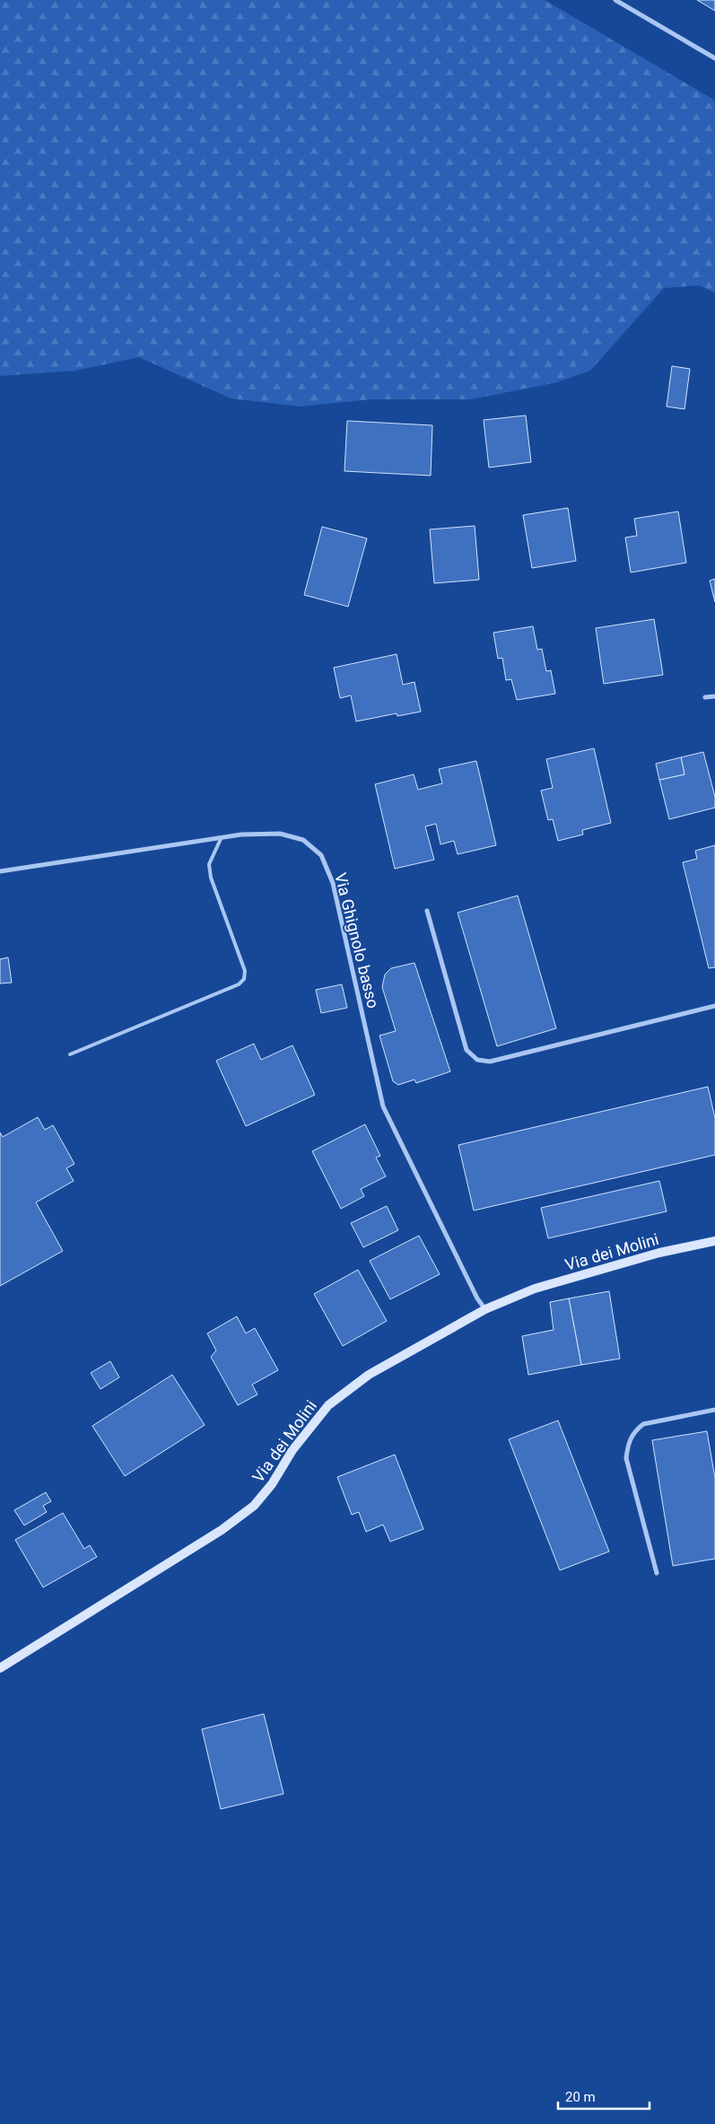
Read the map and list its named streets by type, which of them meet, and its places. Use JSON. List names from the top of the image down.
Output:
{
  "streets": {
    "street": ["Via Ghignolo basso", "Via dei Molini"]
  },
  "crossings": [
    ["Via Ghignolo basso", "Via dei Molini"]
  ],
  "scale_bar": "20 m"
}
